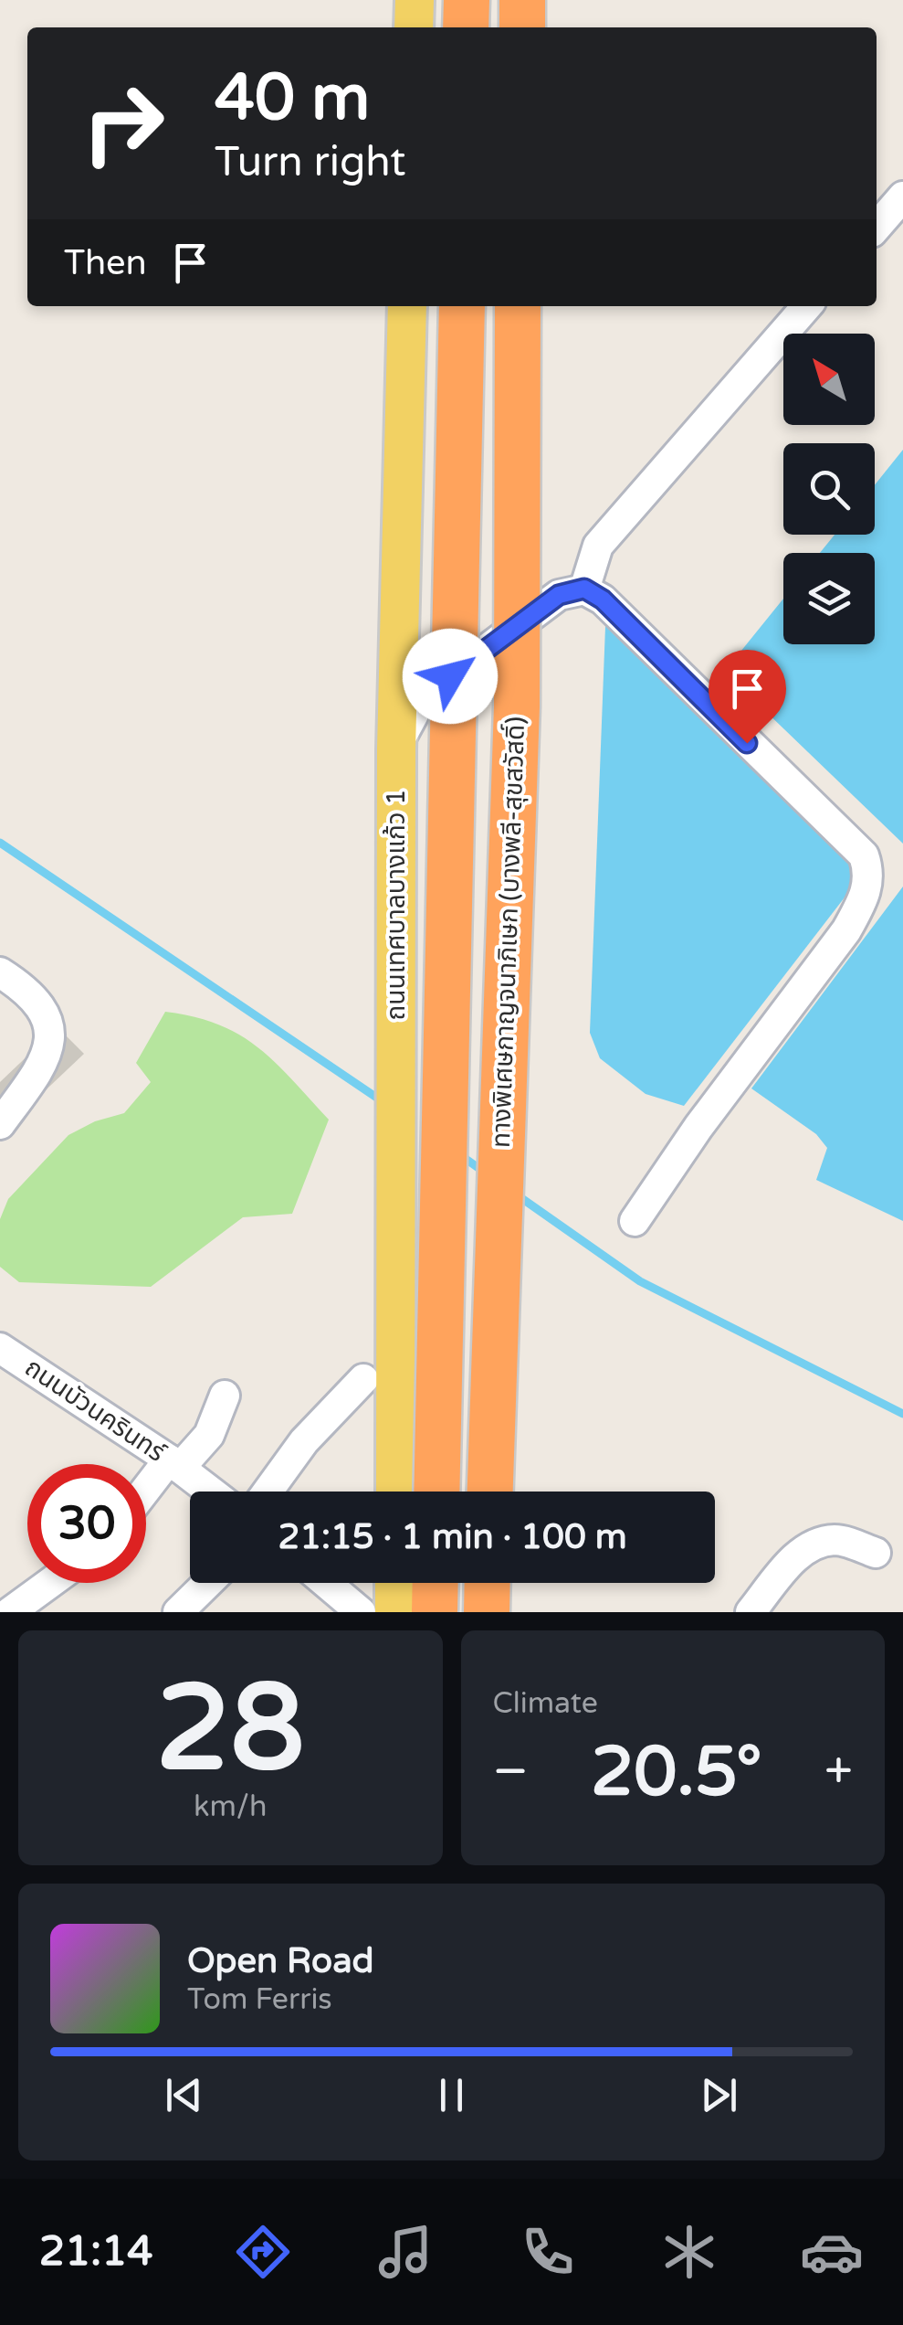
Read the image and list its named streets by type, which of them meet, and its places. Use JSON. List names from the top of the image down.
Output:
{
  "streets": {
    "highway": ["ทางพิเศษกาญจนาภิเษก (บางพลี-สุขสวัสดิ์)"],
    "main road": ["ถนนเทศบาลบางแก้ว 1"],
    "street": ["ถนนบัวนครินทร์"]
  },
  "north": "top left",
  "page": {
    "turn": ["40 m", "Turn right"],
    "then": "Then",
    "limit": "30",
    "trip": "21:15 · 1 min · 100 m",
    "tile": [
      ["28", "km/h"],
      "Climate"
    ],
    "heat": ["−", "20.5°", "+"],
    "song": ["Open Road", "Tom Ferris"],
    "tabs": "21:14"
  }
}
